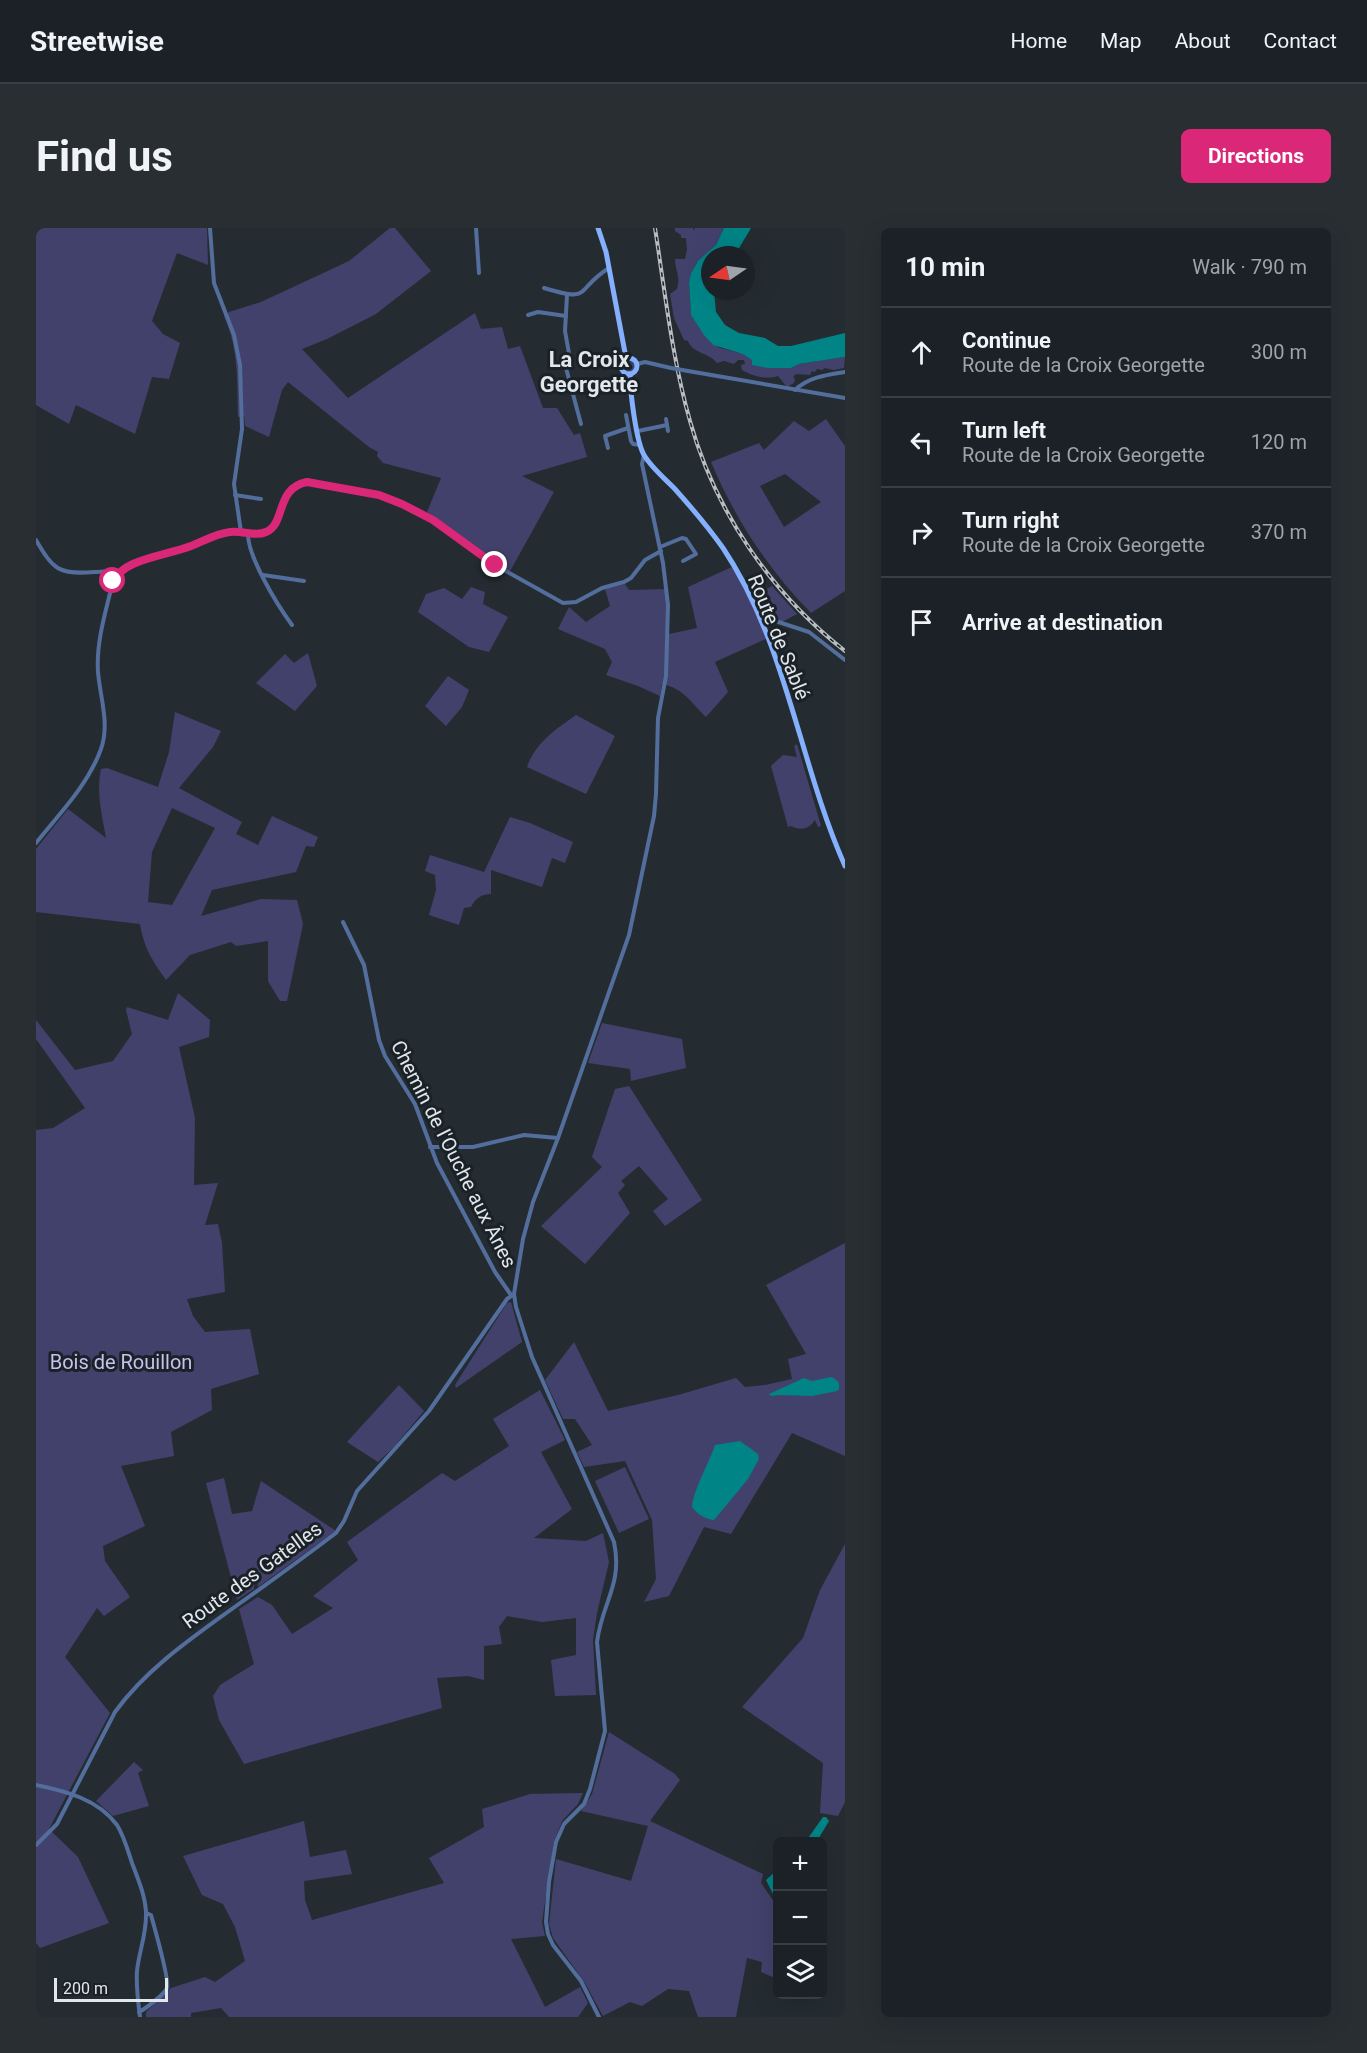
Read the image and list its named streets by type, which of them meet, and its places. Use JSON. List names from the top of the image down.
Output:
{
  "streets": {
    "main road": ["Route de Sablé"],
    "street": ["Chemin de l'Ouche aux Ânes", "Route des Gatelles"]
  },
  "crossings": [
    ["Chemin de l'Ouche aux Ânes", "Route des Gatelles"]
  ],
  "districts": ["La Croix Georgette"],
  "parks": ["Bois de Rouillon"],
  "scale_bar": "200 m",
  "north": "left",
  "page": {
    "header": "Streetwise",
    "nav": [
      "Home",
      "Map",
      "About",
      "Contact"
    ],
    "buttons": "Directions",
    "title": "Find us",
    "heading": ["10 min", "Walk · 790 m"],
    "list": [
      ["Continue", "Route de la Croix Georgette", "300 m"],
      ["Turn left", "Route de la Croix Georgette", "120 m"],
      ["Turn right", "Route de la Croix Georgette", "370 m"],
      "Arrive at destination"
    ],
    "map_buttons": ["+", "−"],
    "scale": "200 m"
  }
}
